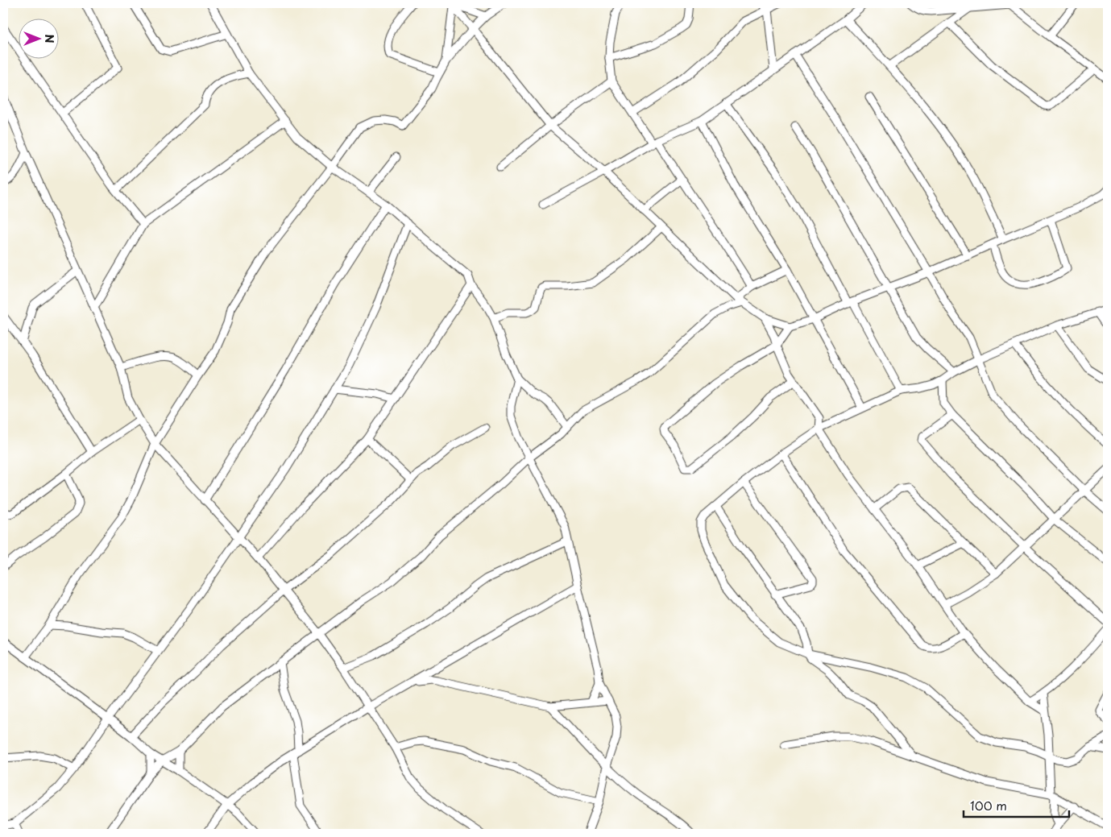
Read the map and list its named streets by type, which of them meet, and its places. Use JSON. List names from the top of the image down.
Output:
{
  "scale_bar": "100 m",
  "north": "right"
}
